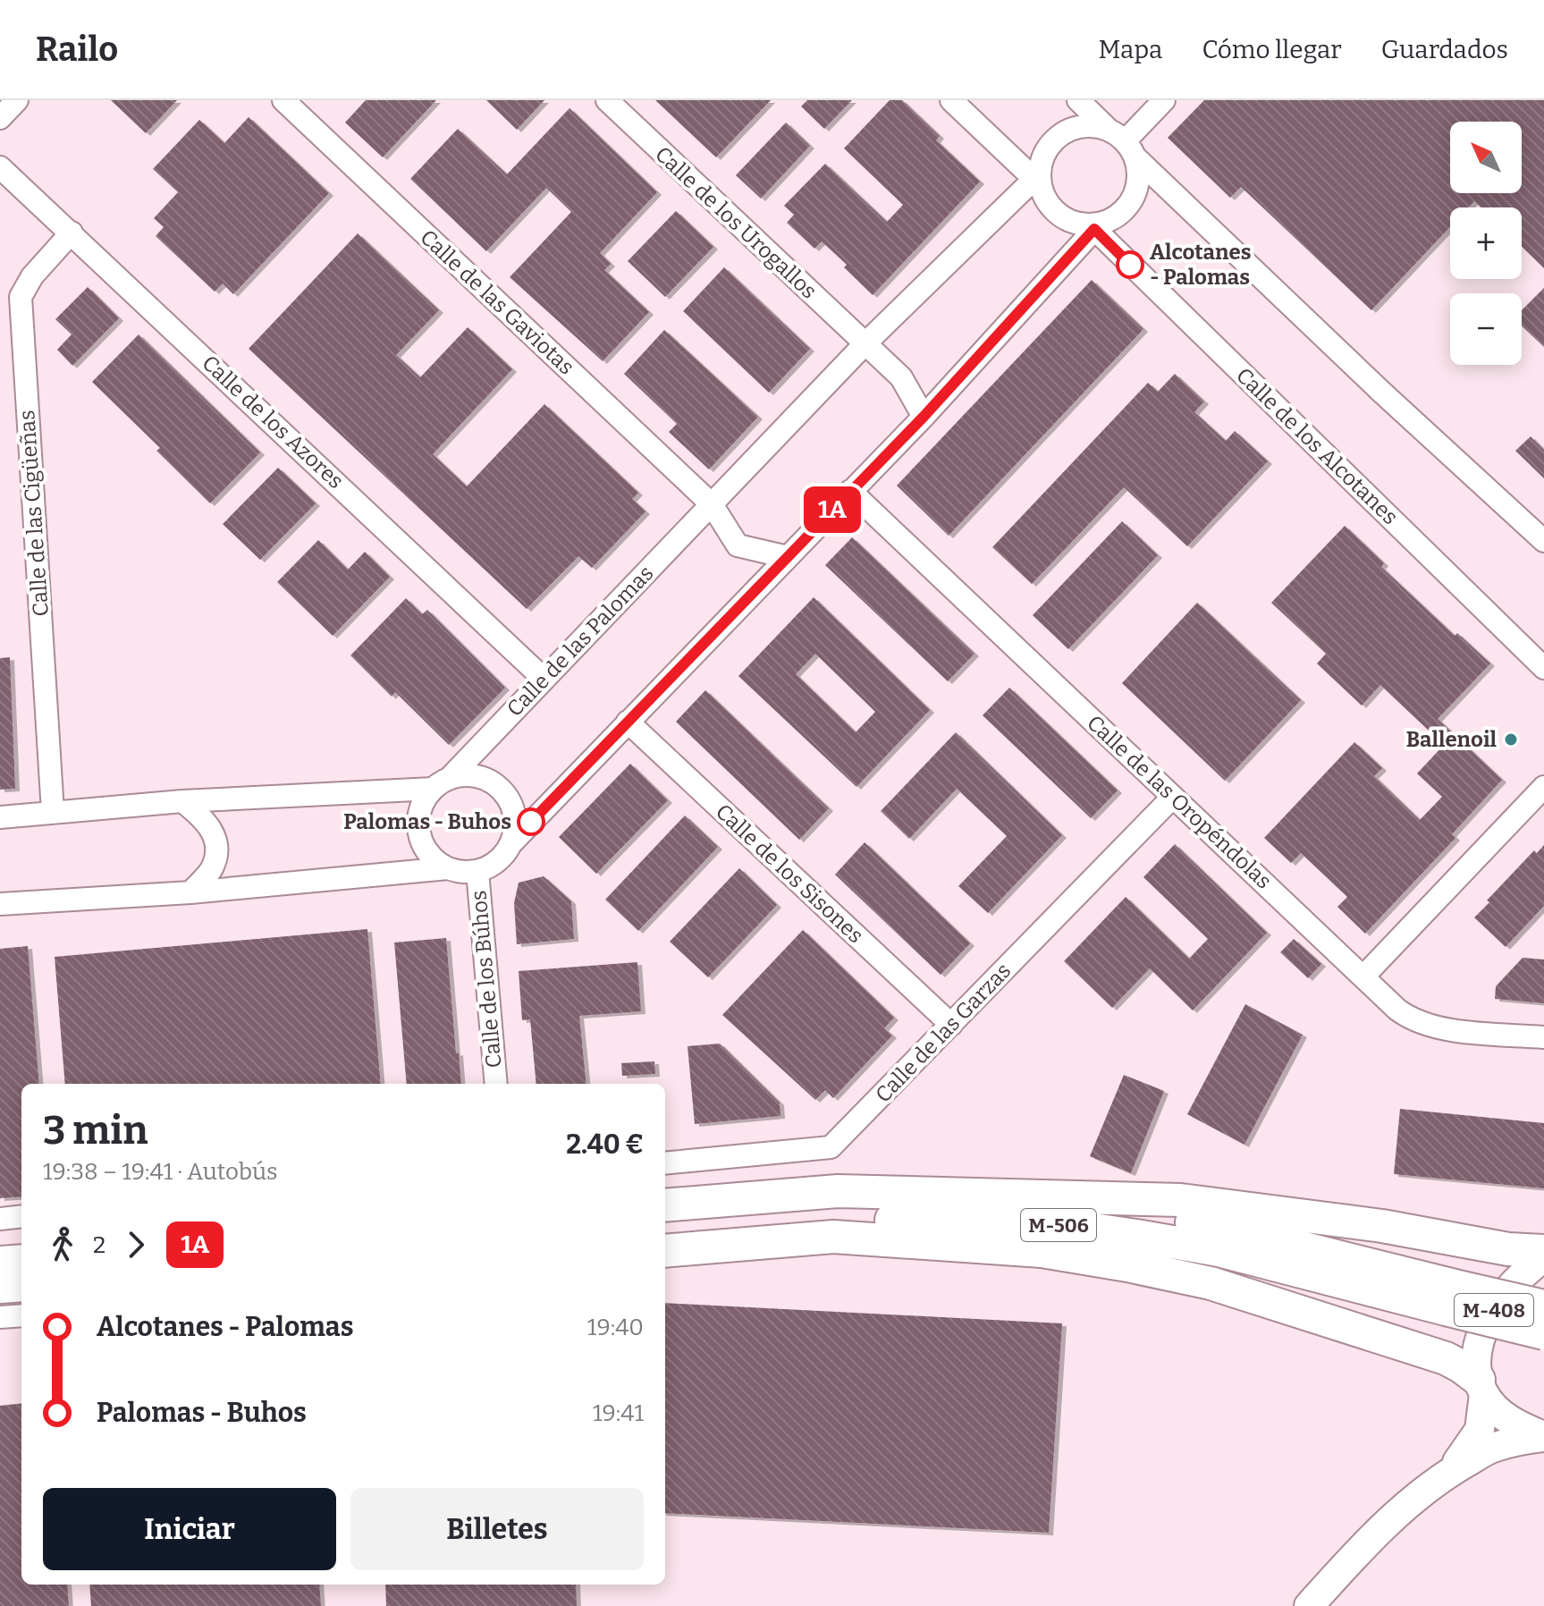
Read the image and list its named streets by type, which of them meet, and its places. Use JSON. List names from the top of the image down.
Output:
{
  "streets": {
    "highway": ["M-506"],
    "main road": ["M-408"],
    "street": [
      "Calle de los Urogallos",
      "Calle de las Gaviotas",
      "Calle de los Azores",
      "Calle de los Alcotanes",
      "Calle de las Cigüeñas",
      "Calle de las Palomas",
      "Calle de las Oropéndolas",
      "Calle de los Sisones",
      "Calle de los Búhos",
      "Calle de las Garzas"
    ]
  },
  "crossings": [
    ["Calle de los Urogallos", "Calle de las Palomas"],
    ["Calle de las Gaviotas", "Calle de las Palomas"],
    ["Calle de los Azores", "Calle de las Cigüeñas"],
    ["Calle de los Azores", "Calle de las Palomas"],
    ["Calle de los Alcotanes", "Calle de las Palomas"],
    ["Calle de las Palomas", "Calle de los Búhos"],
    ["Calle de las Oropéndolas", "Calle de las Garzas"],
    ["Calle de los Sisones", "Calle de las Garzas"]
  ],
  "places": ["Alcotanes - Palomas", "Ballenoil", "Palomas - Buhos"],
  "lines": ["bus line 1A"],
  "north": "top left",
  "page": {
    "header": "Railo",
    "nav": ["Mapa", "Cómo llegar", "Guardados"],
    "on_map": "1A",
    "map_buttons": ["+", "−"],
    "heading": ["3 min", "19:38 – 19:41 · Autobús", "2.40 €"],
    "legs": ["2", "1A"],
    "list": [
      {
        "name": "Alcotanes - Palomas",
        "value": "19:40"
      },
      {
        "name": "Palomas - Buhos",
        "value": "19:41"
      }
    ],
    "buttons": ["Iniciar", "Billetes"]
  }
}
